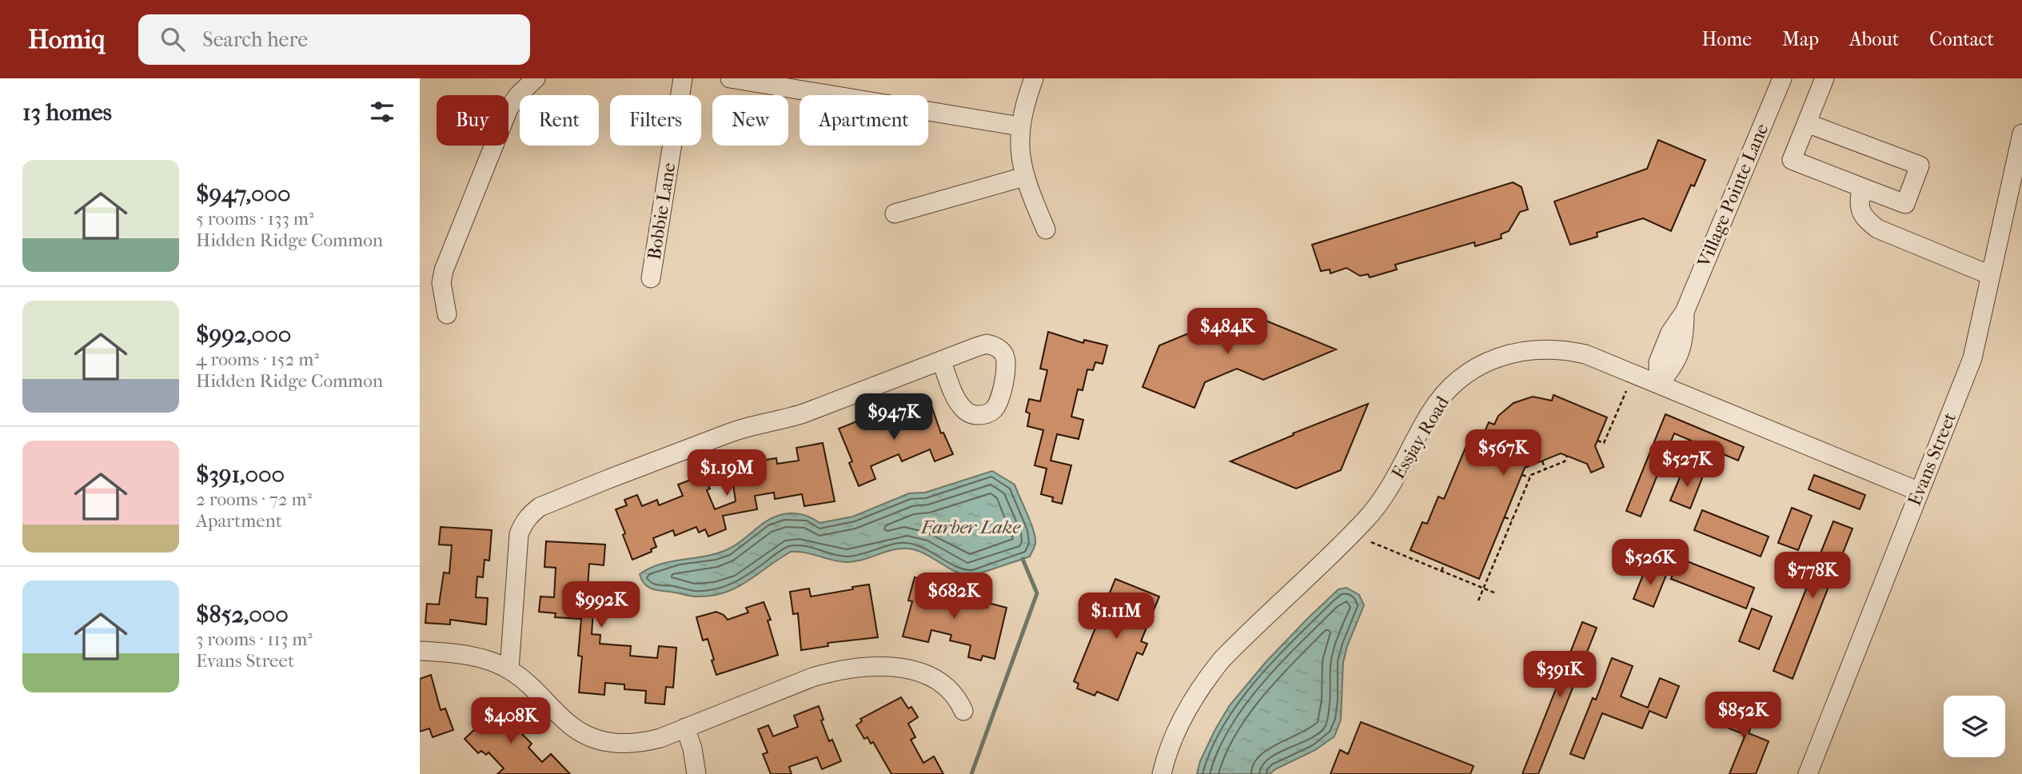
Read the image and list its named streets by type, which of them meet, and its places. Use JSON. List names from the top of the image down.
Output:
{
  "streets": {
    "street": [
      "Village Pointe Lane",
      "Bobbie Lane",
      "Essjay Road",
      "Evans Street"
    ]
  },
  "crossings": [
    ["Village Pointe Lane", "Essjay Road"],
    ["Essjay Road", "Evans Street"]
  ],
  "water": ["Farber Lake"],
  "page": {
    "header": "Homiq",
    "search": "Search here",
    "nav": [
      "Home",
      "Map",
      "About",
      "Contact"
    ],
    "heading": "13 homes",
    "chip": [
      "Buy",
      "Rent",
      "Filters",
      "New",
      "Apartment"
    ],
    "list": [
      {
        "name": "$947,000",
        "note": "5 rooms · 133 m² · Hidden Ridge Common"
      },
      {
        "name": "$992,000",
        "note": "4 rooms · 152 m² · Hidden Ridge Common"
      },
      {
        "name": "$391,000",
        "note": "2 rooms · 72 m² · Apartment"
      },
      {
        "name": "$852,000",
        "note": "3 rooms · 113 m² · Evans Street"
      }
    ],
    "price": [
      "$484K",
      "$947K",
      "$567K",
      "$527K",
      "$1.19M",
      "$526K",
      "$778K",
      "$682K",
      "$992K",
      "$1.11M",
      "$391K",
      "$852K",
      "$408K"
    ]
  }
}
